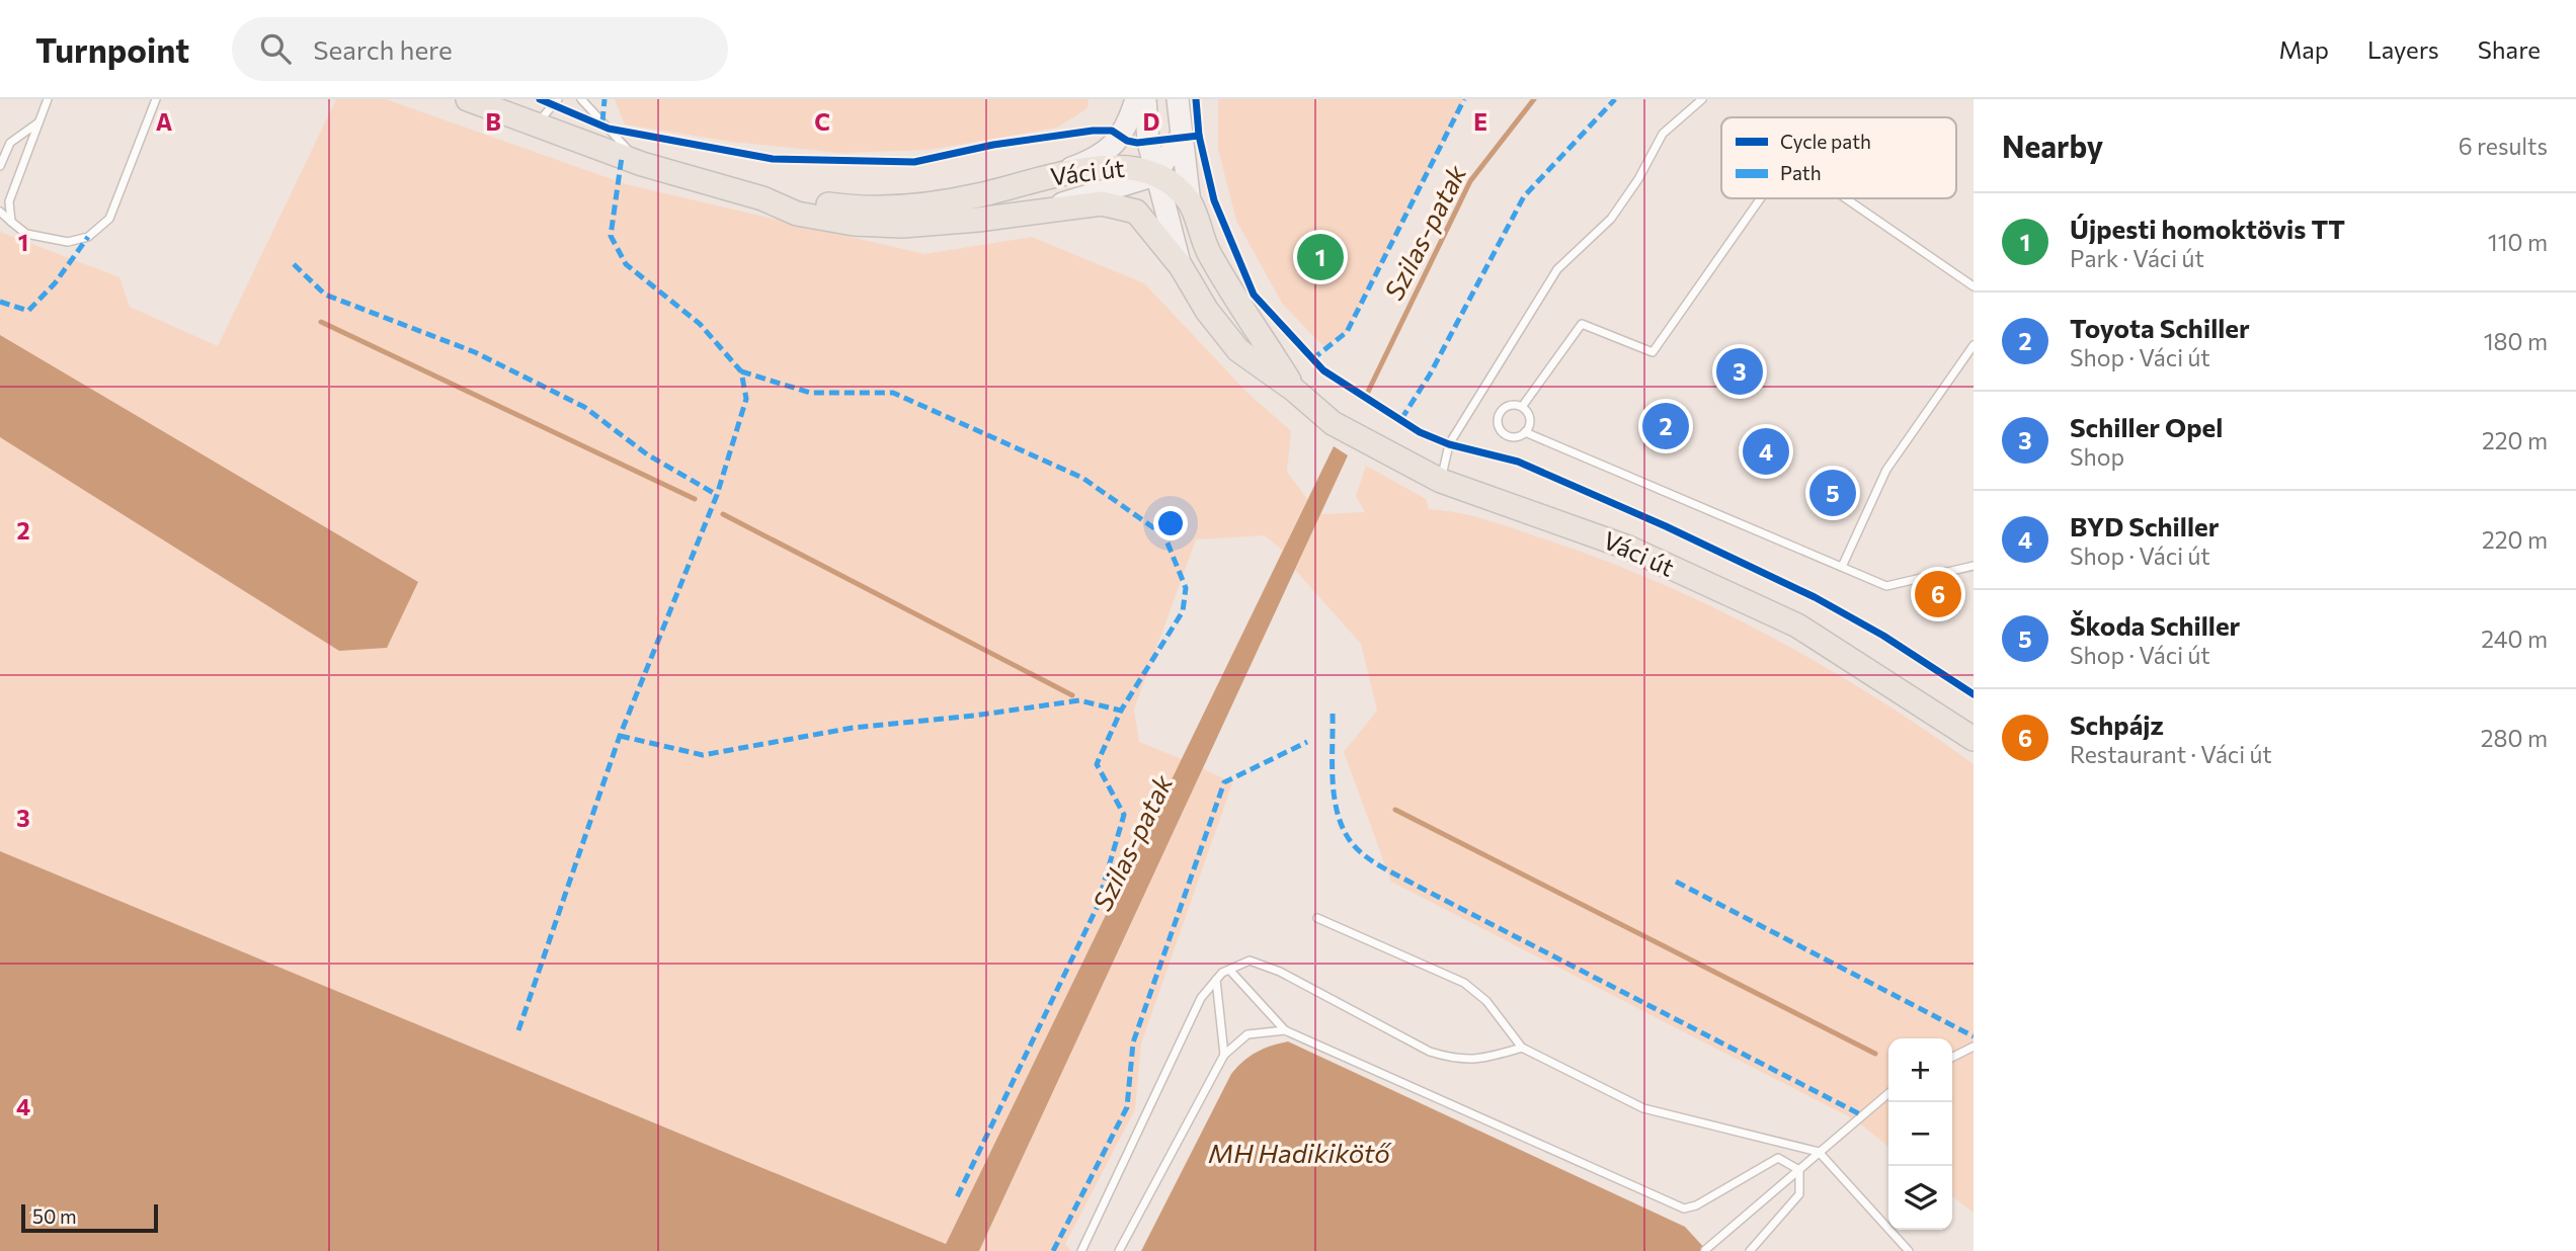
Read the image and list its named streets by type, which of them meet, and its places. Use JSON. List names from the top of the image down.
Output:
{
  "streets": {
    "main road": ["Váci út"]
  },
  "water": ["Szilas-patak", "MH Hadikikötő"],
  "legend": ["Cycle path", "Path"],
  "scale_bar": "50 m",
  "page": {
    "header": "Turnpoint",
    "search": "Search here",
    "nav": ["Map", "Layers", "Share"],
    "heading": ["Nearby", "6 results"],
    "list": [
      {
        "mark": "1",
        "name": "Újpesti homoktövis TT",
        "note": "Park · Váci út",
        "value": "110 m"
      },
      {
        "mark": "2",
        "name": "Toyota Schiller",
        "note": "Shop · Váci út",
        "value": "180 m"
      },
      {
        "mark": "3",
        "name": "Schiller Opel",
        "note": "Shop",
        "value": "220 m"
      },
      {
        "mark": "4",
        "name": "BYD Schiller",
        "note": "Shop · Váci út",
        "value": "220 m"
      },
      {
        "mark": "5",
        "name": "Škoda Schiller",
        "note": "Shop · Váci út",
        "value": "240 m"
      },
      {
        "mark": "6",
        "name": "Schpájz",
        "note": "Restaurant · Váci út",
        "value": "280 m"
      }
    ],
    "pins": [
      "1",
      "3",
      "2",
      "4",
      "5",
      "6"
    ],
    "map_buttons": ["+", "−"],
    "scale": "50 m"
  },
  "grid": {
    "columns": [
      "A",
      "B",
      "C",
      "D",
      "E"
    ],
    "rows": [
      "1",
      "2",
      "3",
      "4"
    ]
  }
}
